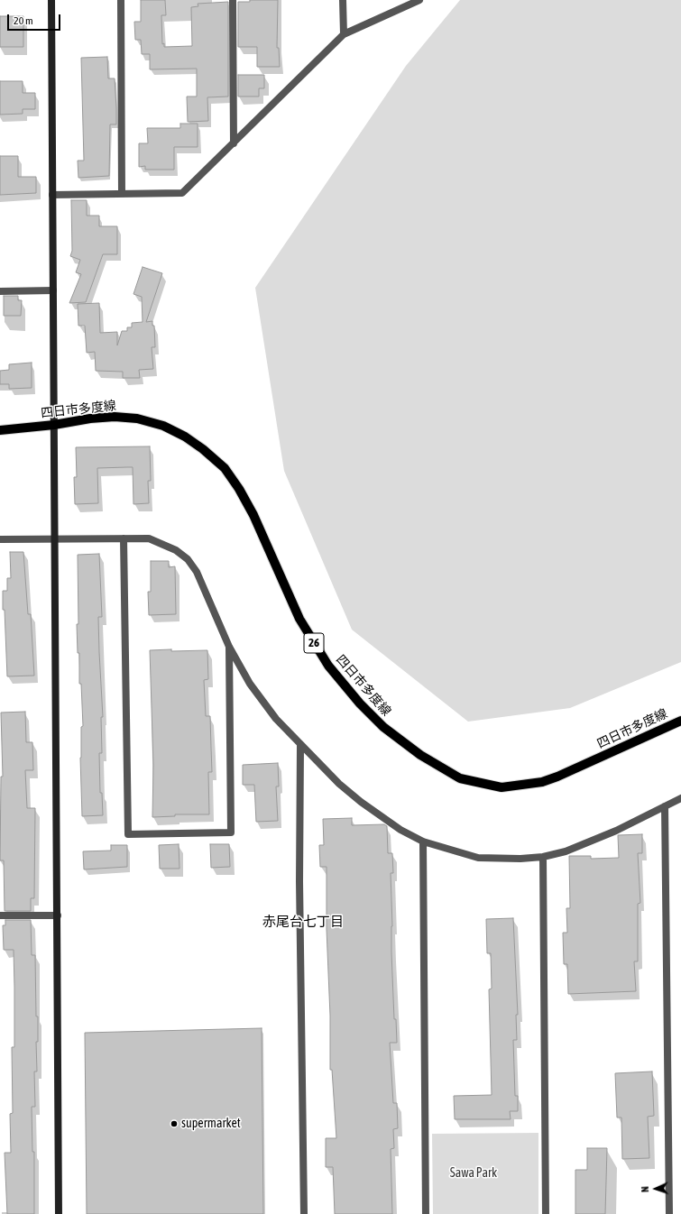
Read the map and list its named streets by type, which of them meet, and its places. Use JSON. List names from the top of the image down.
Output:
{
  "streets": {
    "main road": ["四日市多度線", "26"]
  },
  "districts": ["赤尾台七丁目"],
  "parks": ["Sawa Park"],
  "places": ["supermarket"],
  "scale_bar": "20 m",
  "north": "left"
}
